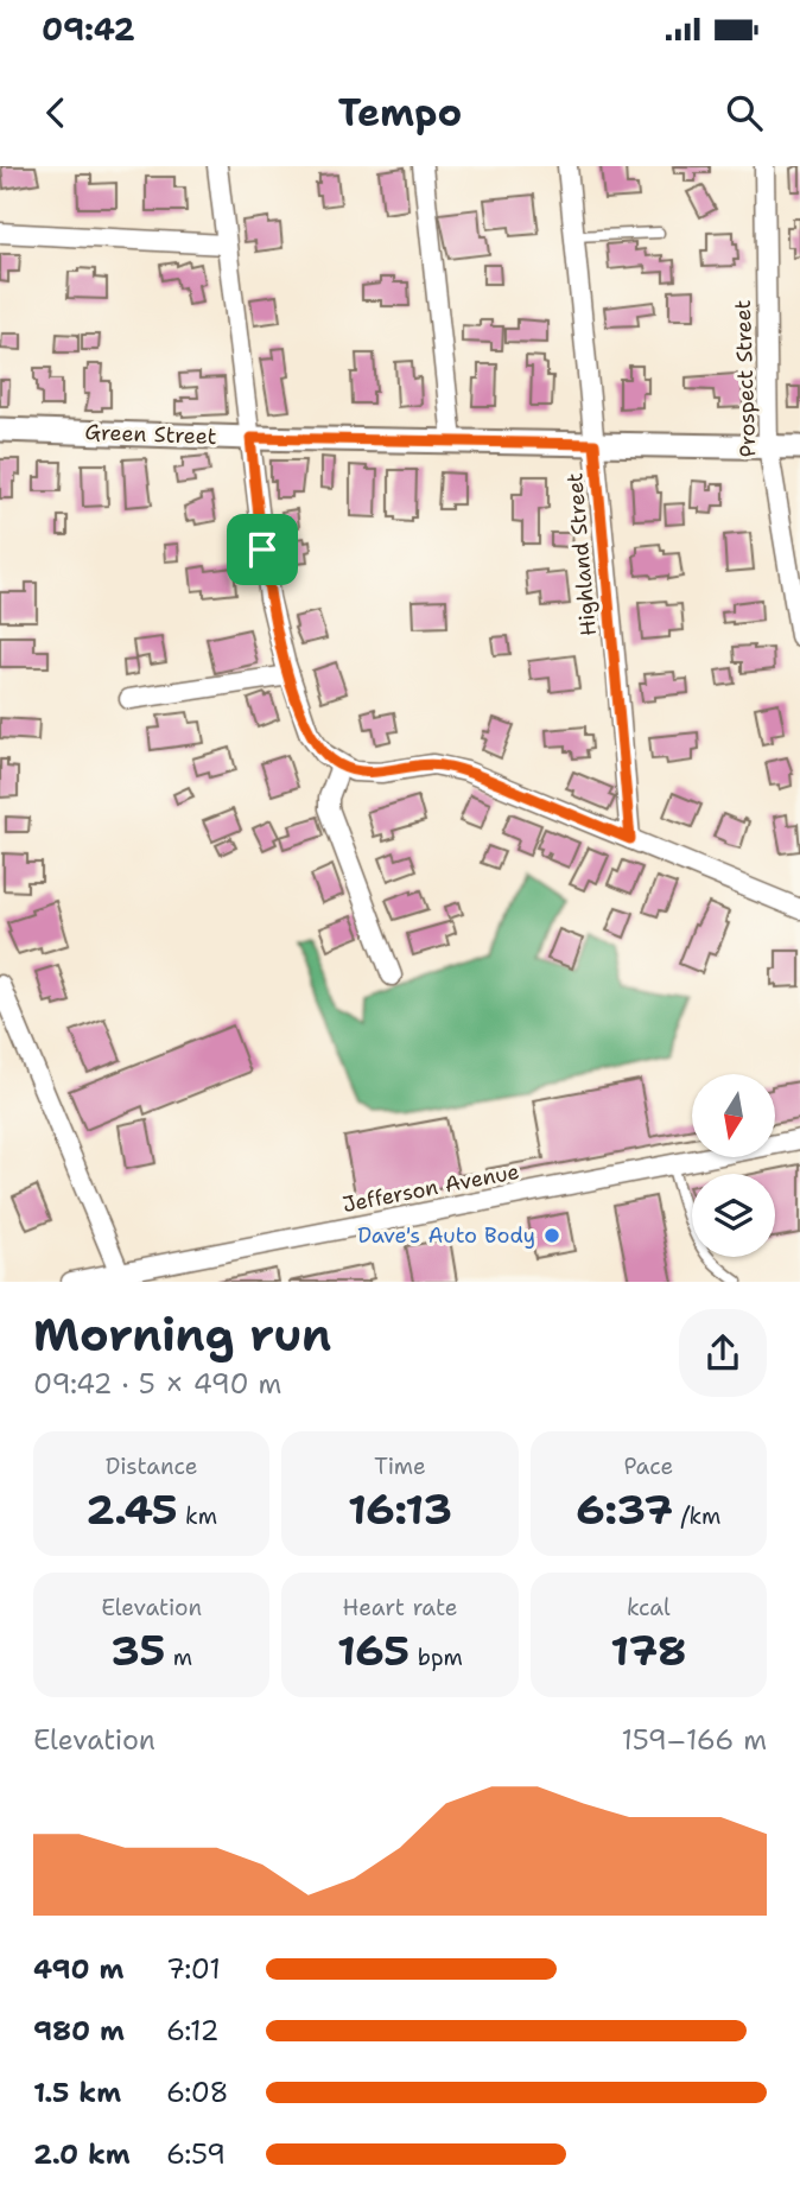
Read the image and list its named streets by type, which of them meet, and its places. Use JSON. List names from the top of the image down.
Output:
{
  "streets": {
    "street": [
      "Prospect Street",
      "Green Street",
      "Highland Street",
      "Jefferson Avenue"
    ]
  },
  "crossings": [
    ["Prospect Street", "Green Street"],
    ["Green Street", "Highland Street"]
  ],
  "places": ["Dave's Auto Body"],
  "north": "bottom",
  "page": {
    "status": "09:42",
    "header": "Tempo",
    "heading": ["Morning run", "09:42 · 5 × 490 m"],
    "stats": [
      ["Distance", "2.45 km"],
      ["Time", "16:13"],
      ["Pace", "6:37 /km"],
      ["Elevation", "35 m"],
      ["Heart rate", "165 bpm"],
      ["kcal", "178"]
    ],
    "chart": ["Elevation", "159–166 m"],
    "list": [
      {
        "name": "490 m",
        "note": "7:01"
      },
      {
        "name": "980 m",
        "note": "6:12"
      },
      {
        "name": "1.5 km",
        "note": "6:08"
      },
      {
        "name": "2.0 km",
        "note": "6:59"
      }
    ]
  }
}
